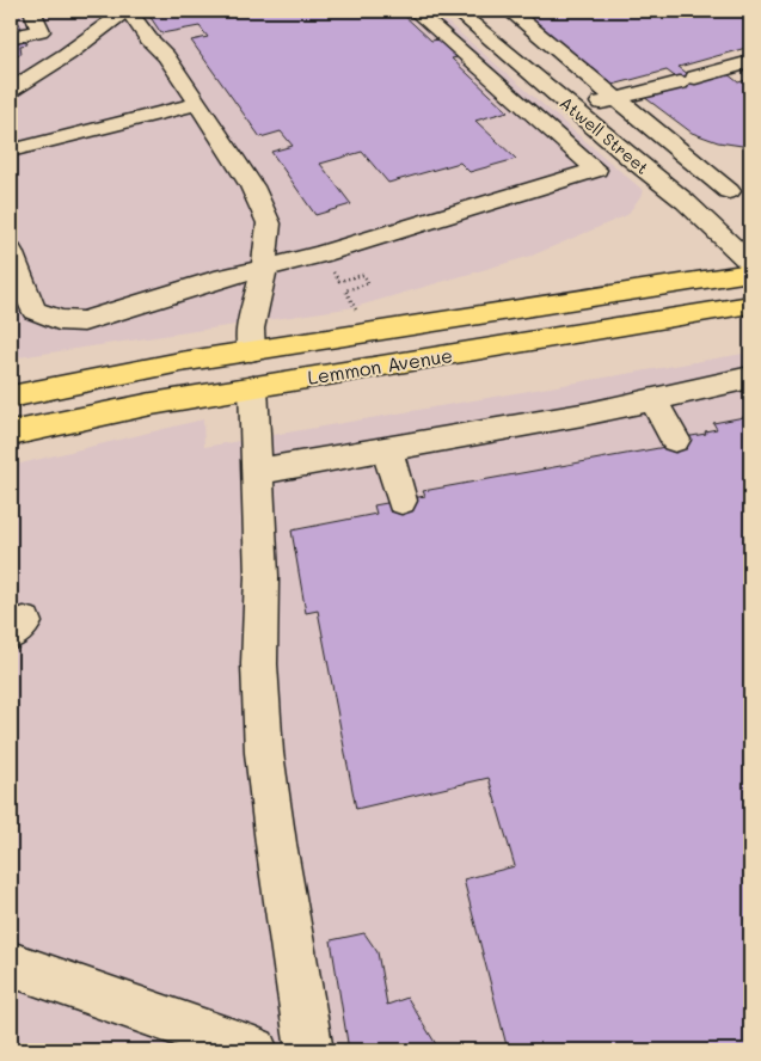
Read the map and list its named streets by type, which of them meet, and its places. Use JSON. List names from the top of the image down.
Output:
{
  "streets": {
    "main road": ["Lemmon Avenue"],
    "street": ["Atwell Street"]
  }
}
